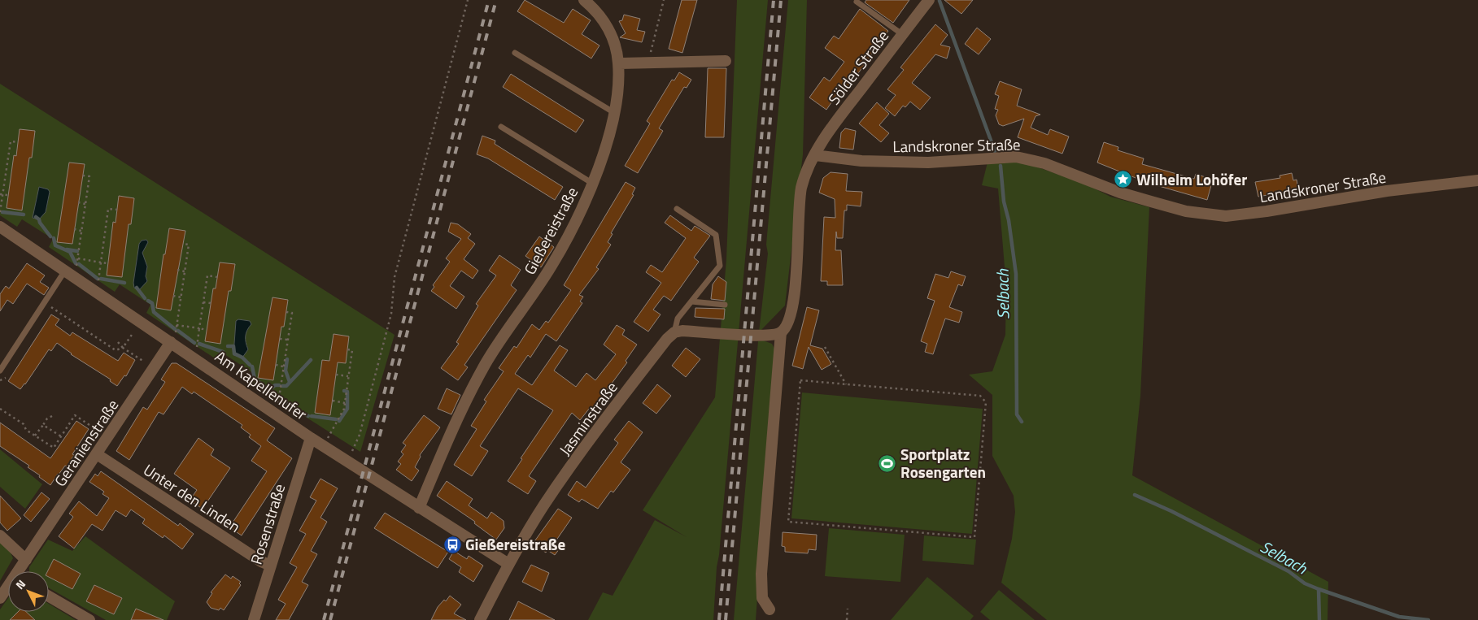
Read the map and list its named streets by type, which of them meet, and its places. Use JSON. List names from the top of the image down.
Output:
{
  "streets": {
    "street": [
      "Sölder Straße",
      "Landskroner Straße",
      "Gießereistraße",
      "Am Kapellenufer",
      "Jasminstraße",
      "Geranienstraße",
      "Unter den Linden",
      "Rosenstraße"
    ]
  },
  "crossings": [
    ["Sölder Straße", "Landskroner Straße"],
    ["Gießereistraße", "Am Kapellenufer"],
    ["Am Kapellenufer", "Jasminstraße"],
    ["Am Kapellenufer", "Geranienstraße"],
    ["Am Kapellenufer", "Rosenstraße"],
    ["Geranienstraße", "Unter den Linden"],
    ["Unter den Linden", "Rosenstraße"]
  ],
  "water": ["Selbach"],
  "places": {
    "place": ["Wilhelm Lohöfer"],
    "sports": ["Sportplatz Rosengarten"],
    "bus stop": ["Gießereistraße"]
  },
  "north": "top left"
}
